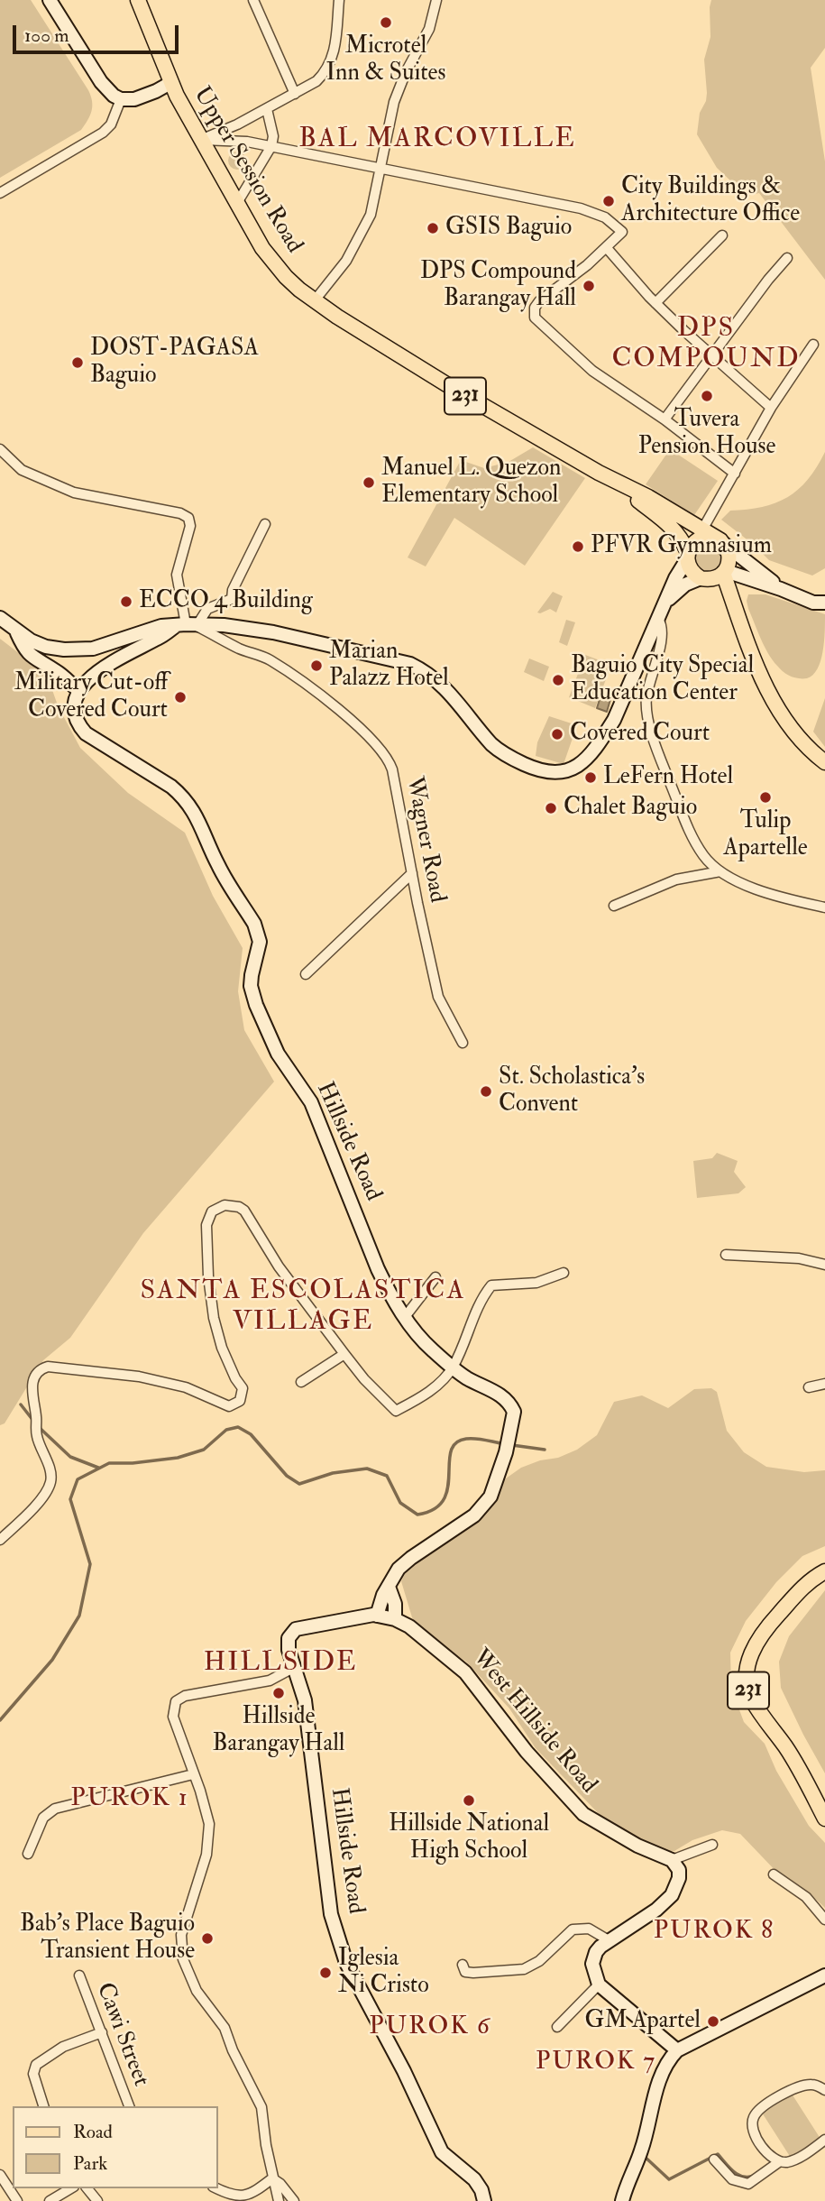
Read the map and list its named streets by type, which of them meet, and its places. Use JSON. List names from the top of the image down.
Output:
{
  "streets": {
    "main road": ["Upper Session Road", "231"],
    "street": [
      "Wagner Road",
      "Hillside Road",
      "West Hillside Road",
      "Cawi Street"
    ]
  },
  "crossings": [
    ["Upper Session Road", "231"],
    ["Hillside Road", "West Hillside Road"]
  ],
  "districts": [
    "BAL MARCOVILLE",
    "DPS COMPOUND",
    "SANTA ESCOLASTICA VILLAGE",
    "HILLSIDE",
    "PUROK 1",
    "PUROK 8",
    "PUROK 6",
    "PUROK 7"
  ],
  "places": [
    "Microtel Inn & Suites",
    "City Buildings & Architecture Office",
    "GSIS Baguio",
    "DPS Compound Barangay Hall",
    "DOST-PAGASA Baguio",
    "Tuvera Pension House",
    "Manuel L. Quezon Elementary School",
    "PFVR Gymnasium",
    "ECCO 4 Building",
    "Marian Palazz Hotel",
    "Baguio City Special Education Center",
    "Military Cut-off Covered Court",
    "Covered Court",
    "LeFern Hotel",
    "Tulip Apartelle",
    "Chalet Baguio",
    "St. Scholastica's Convent",
    "Hillside Barangay Hall",
    "Hillside National High School",
    "Bab's Place Baguio Transient House",
    "Iglesia Ni Cristo",
    "GM Apartel"
  ],
  "legend": ["Road", "Park"],
  "scale_bar": "100 m"
}
